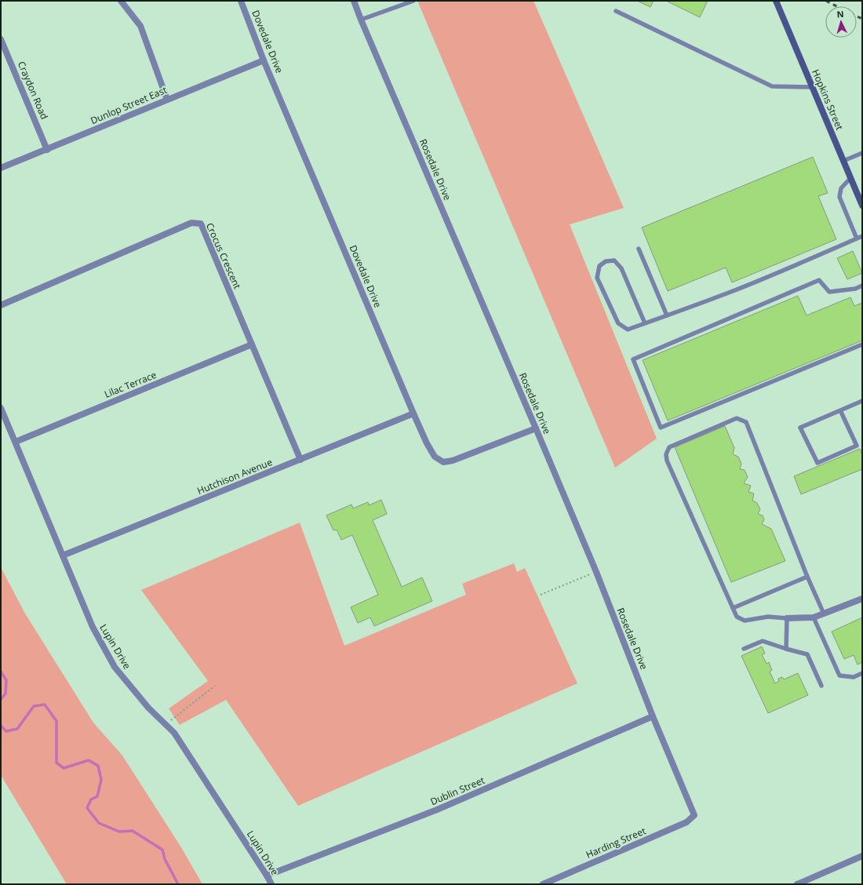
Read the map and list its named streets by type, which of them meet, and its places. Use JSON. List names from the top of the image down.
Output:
{
  "streets": {
    "main road": ["Hopkins Street"],
    "street": [
      "Dovedale Drive",
      "Craydon Road",
      "Dunlop Street East",
      "Rosedale Drive",
      "Crocus Crescent",
      "Lilac Terrace",
      "Hutchison Avenue",
      "Lupin Drive",
      "Dublin Street",
      "Harding Street"
    ]
  },
  "crossings": [
    ["Dovedale Drive", "Dunlop Street East"],
    ["Dovedale Drive", "Rosedale Drive"],
    ["Dovedale Drive", "Hutchison Avenue"],
    ["Craydon Road", "Dunlop Street East"],
    ["Rosedale Drive", "Dublin Street"],
    ["Rosedale Drive", "Harding Street"],
    ["Crocus Crescent", "Lilac Terrace"],
    ["Crocus Crescent", "Hutchison Avenue"],
    ["Lilac Terrace", "Lupin Drive"],
    ["Hutchison Avenue", "Lupin Drive"],
    ["Lupin Drive", "Dublin Street"]
  ],
  "north": "top"
}
